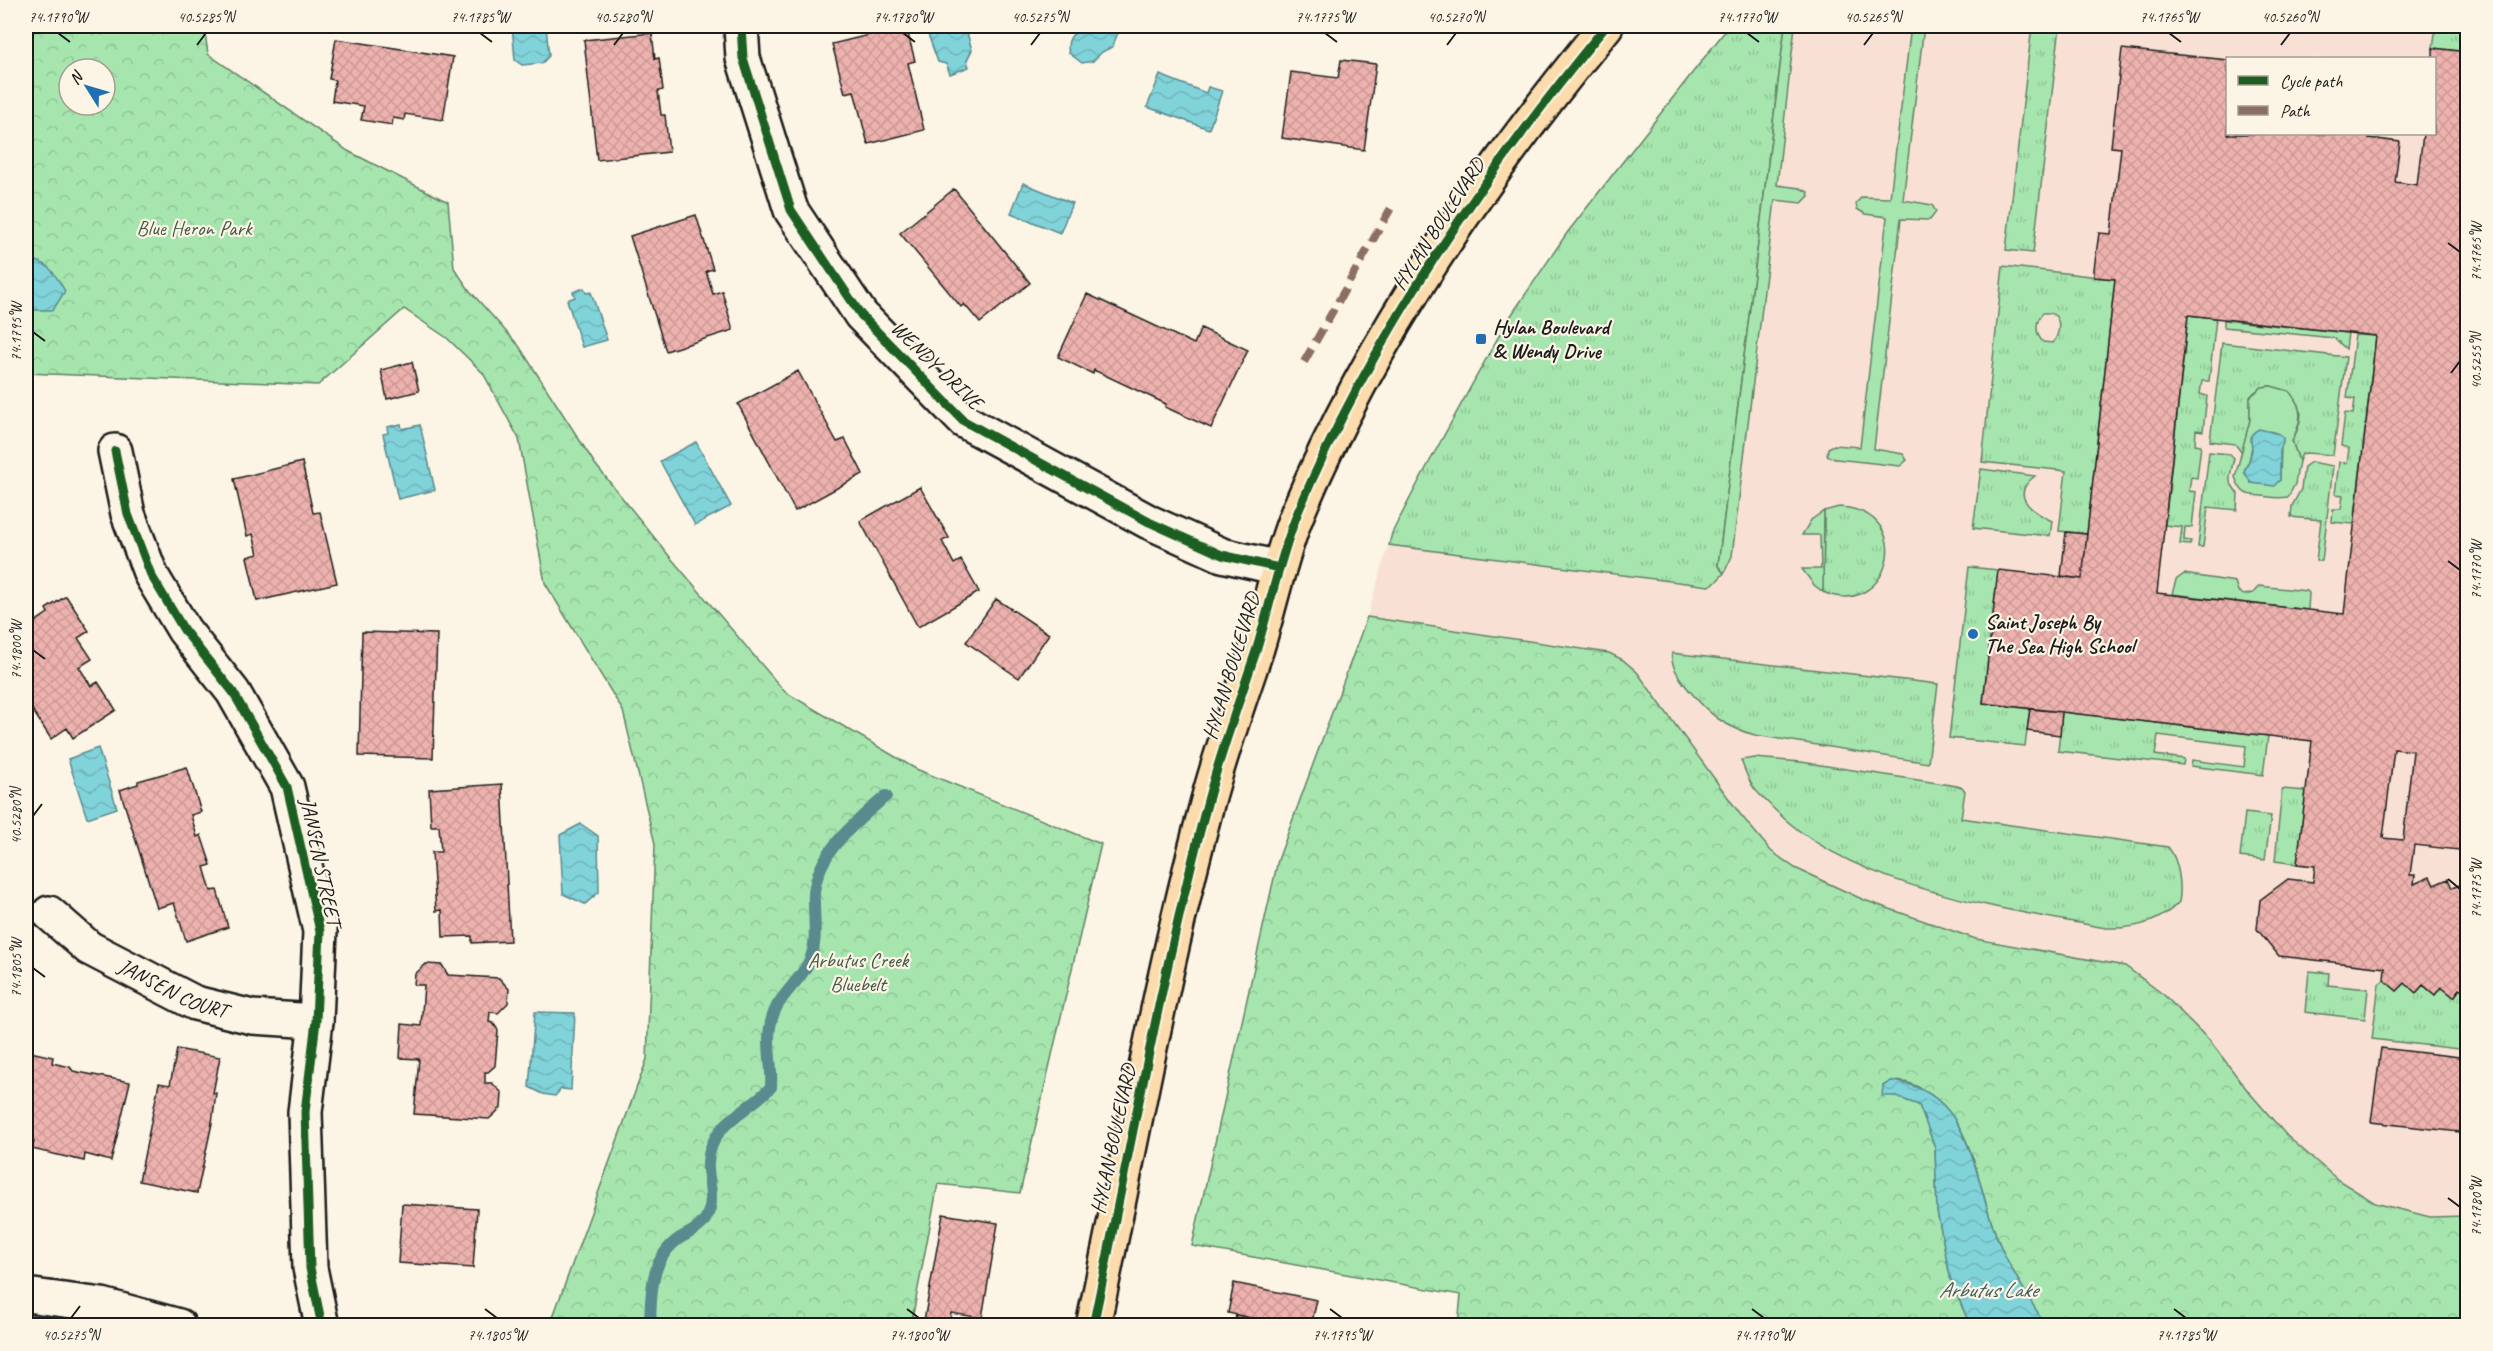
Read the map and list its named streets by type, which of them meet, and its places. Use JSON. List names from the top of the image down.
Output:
{
  "streets": {
    "main road": ["HYLAN BOULEVARD"],
    "street": ["WENDY DRIVE", "JANSEN STREET", "JANSEN COURT"]
  },
  "crossings": [
    ["HYLAN BOULEVARD", "WENDY DRIVE"],
    ["JANSEN STREET", "JANSEN COURT"]
  ],
  "water": ["Arbutus Lake"],
  "parks": ["Blue Heron Park", "Arbutus Creek Bluebelt"],
  "places": {
    "transit": ["Hylan Boulevard & Wendy Drive"],
    "other": ["Saint Joseph By The Sea High School"]
  },
  "legend": ["Cycle path", "Path"],
  "north": "top left",
  "coordinates": [
    "74.1790°W",
    "40.5285°N",
    "74.1785°W",
    "40.5280°N",
    "74.1780°W",
    "40.5275°N",
    "74.1775°W",
    "40.5270°N",
    "74.1770°W",
    "40.5265°N",
    "74.1765°W",
    "40.5260°N",
    "74.1795°W",
    "40.5255°N",
    "74.1800°W",
    "74.1805°W"
  ]
}
